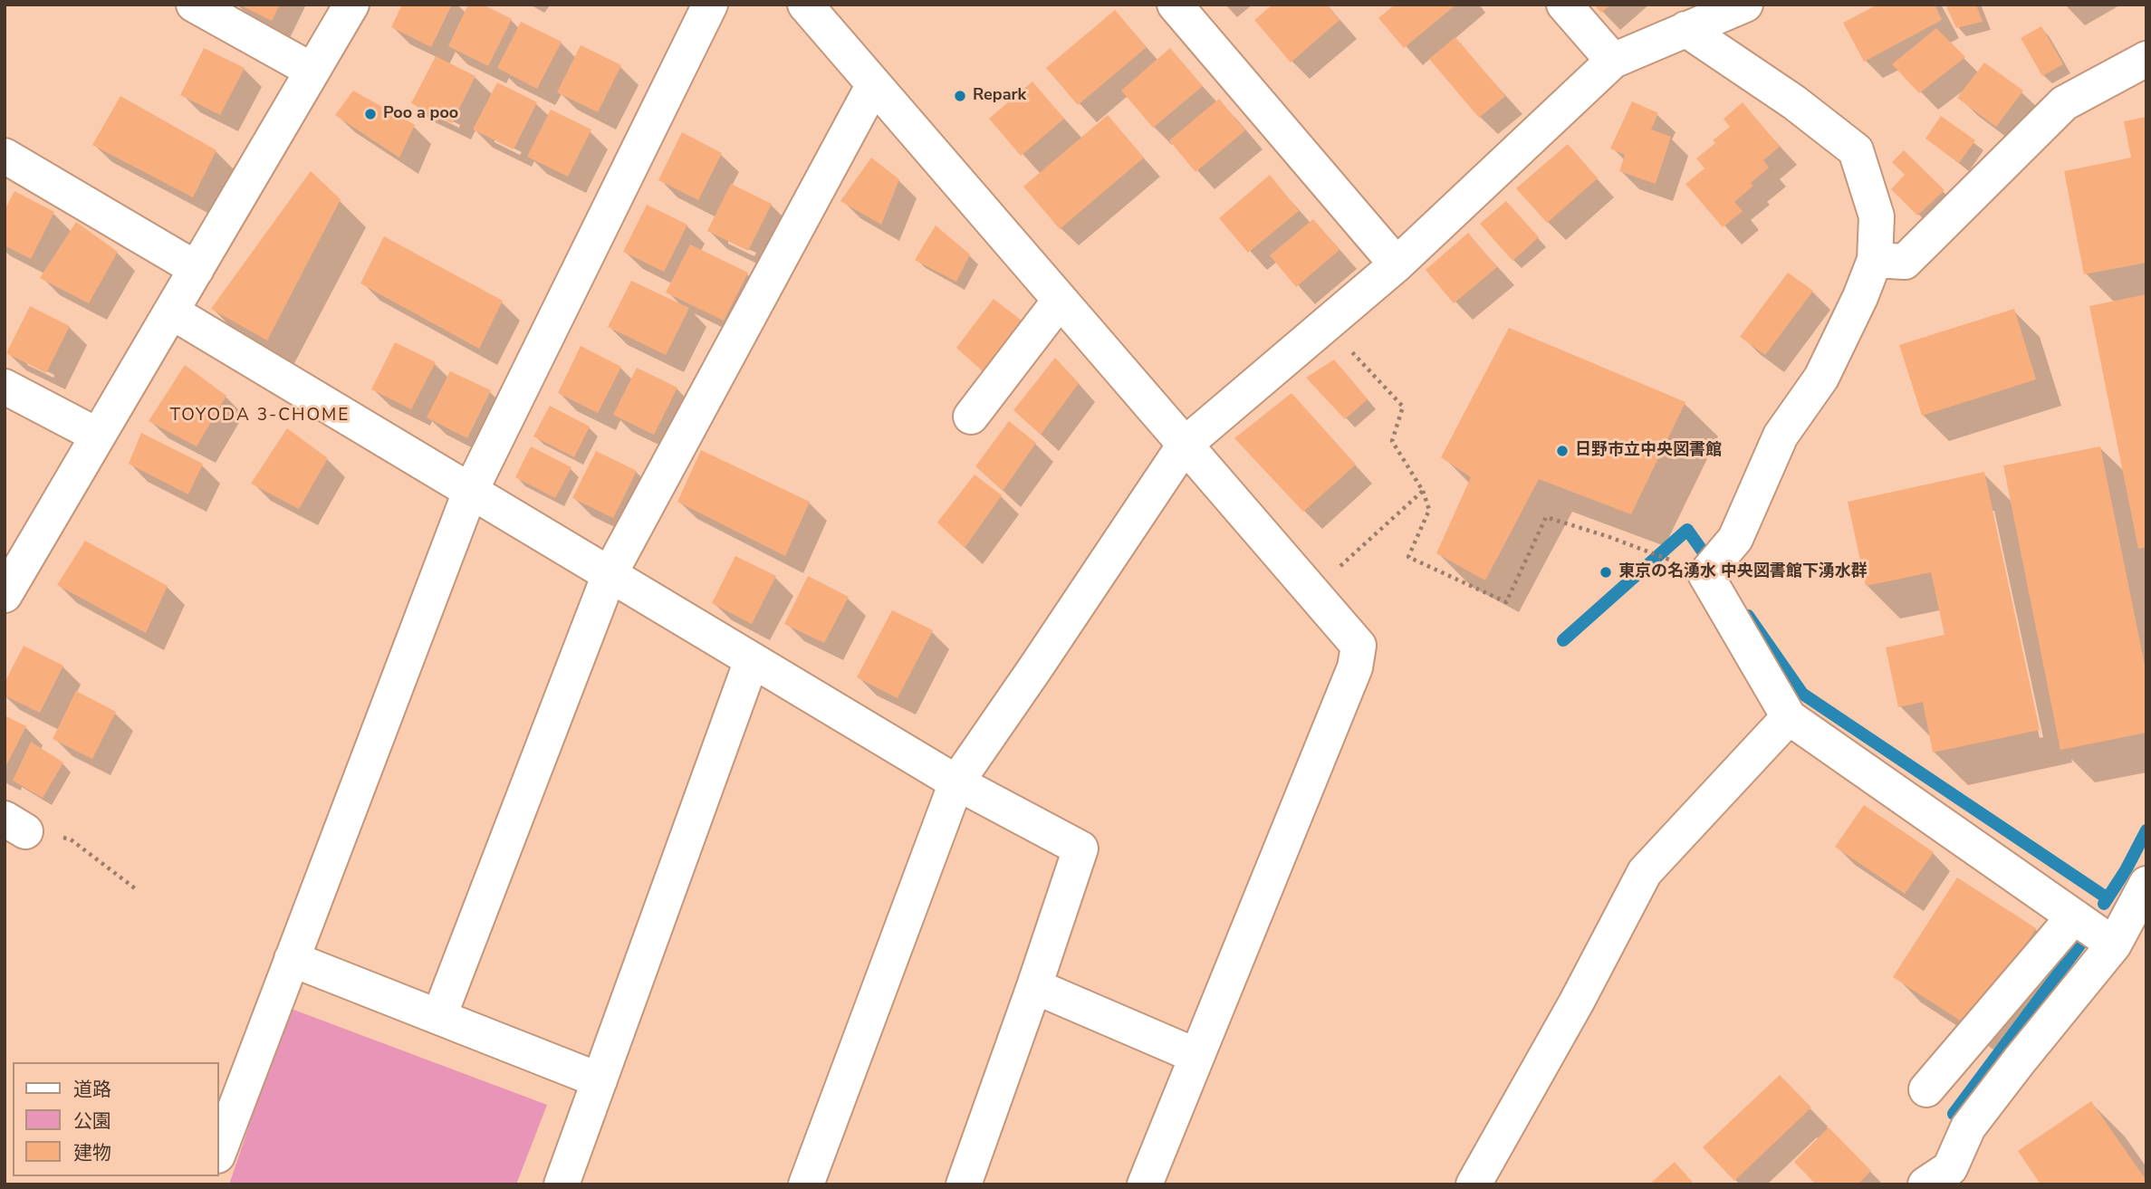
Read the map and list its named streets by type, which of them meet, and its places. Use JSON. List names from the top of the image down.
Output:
{
  "districts": ["TOYODA 3-CHOME"],
  "places": [
    "Repark",
    "Poo a poo",
    "日野市立中央図書館",
    "東京の名湧水 中央図書館下湧水群"
  ],
  "legend": ["道路", "公園", "建物"]
}
